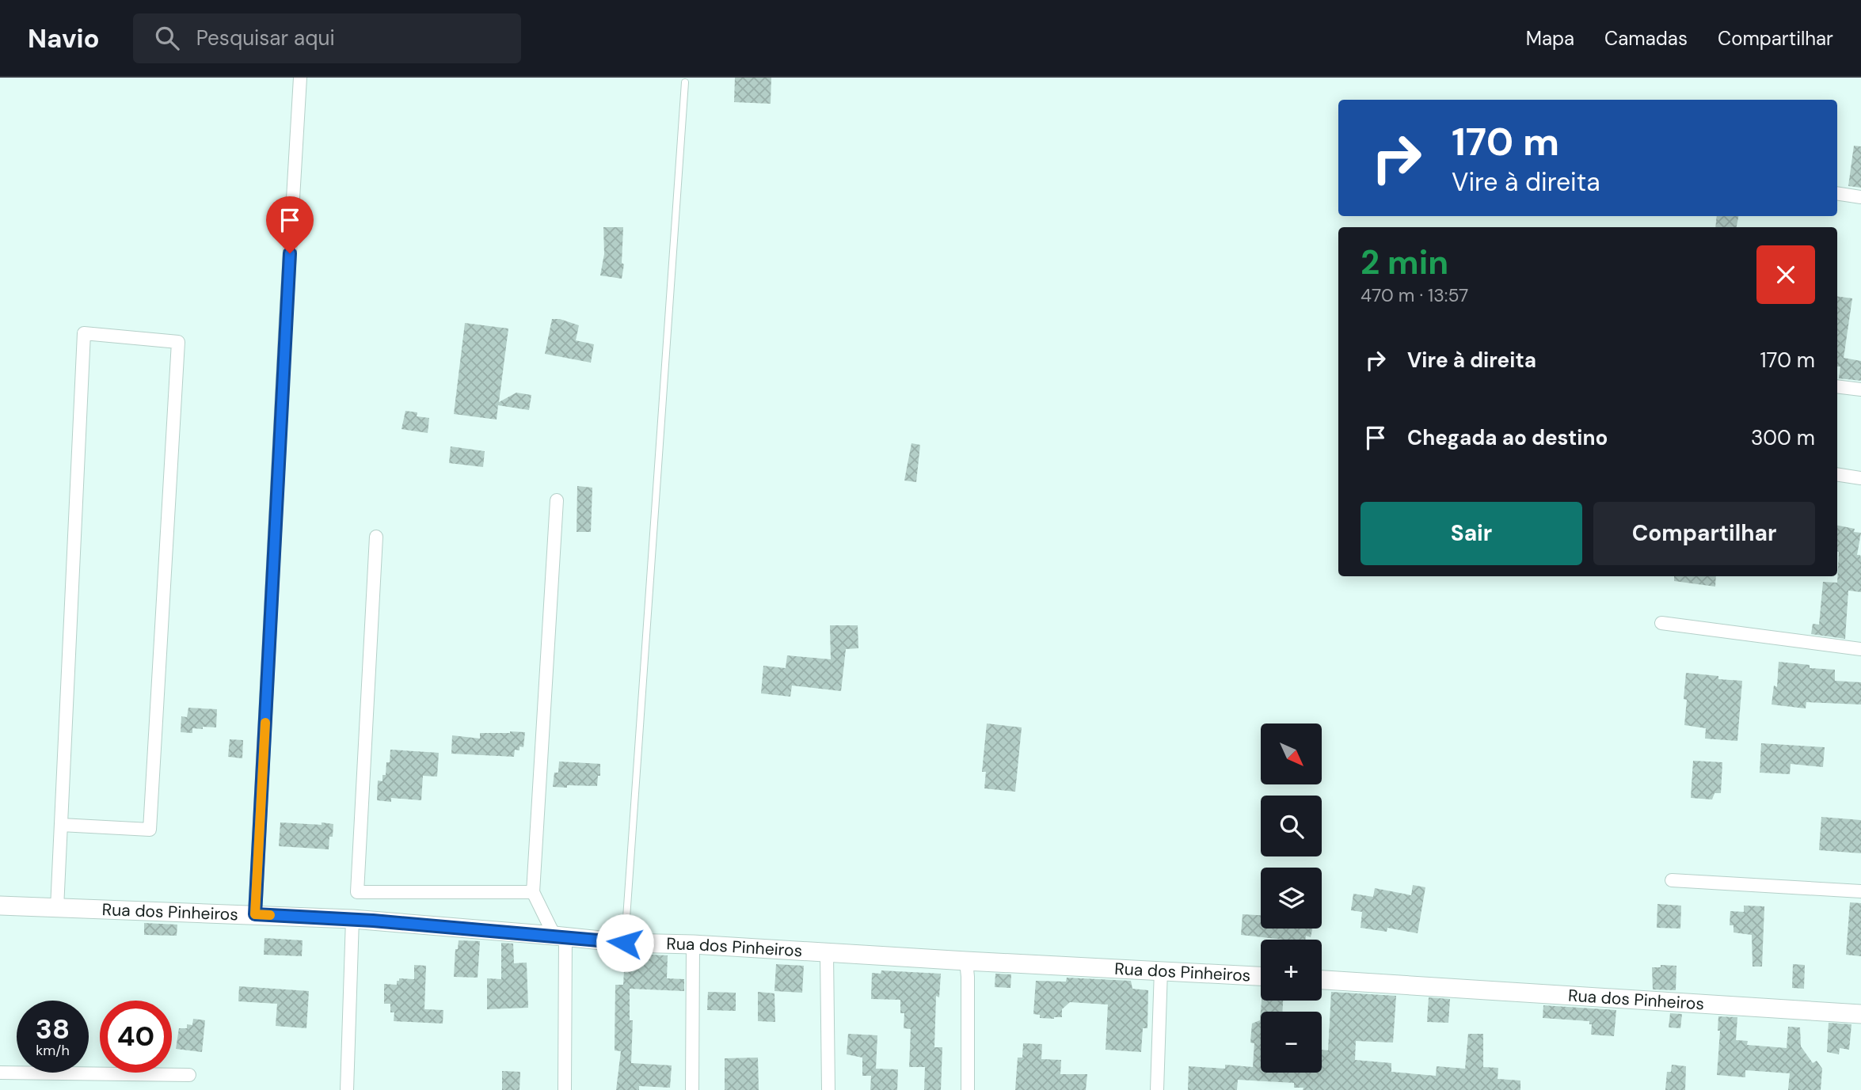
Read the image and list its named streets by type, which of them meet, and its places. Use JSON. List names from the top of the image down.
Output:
{
  "streets": {
    "street": ["Rua dos Pinheiros"]
  },
  "north": "bottom right",
  "page": {
    "header": "Navio",
    "search": "Pesquisar aqui",
    "nav": ["Mapa", "Camadas", "Compartilhar"],
    "turn": ["170 m", "Vire à direita"],
    "heading": ["2 min", "470 m · 13:57"],
    "list": [
      {
        "name": "Vire à direita",
        "value": "170 m"
      },
      {
        "name": "Chegada ao destino",
        "value": "300 m"
      }
    ],
    "buttons": ["Sair", "Compartilhar"],
    "map_buttons": ["+", "−"],
    "speed": "38 km/h",
    "limit": "40"
  }
}
